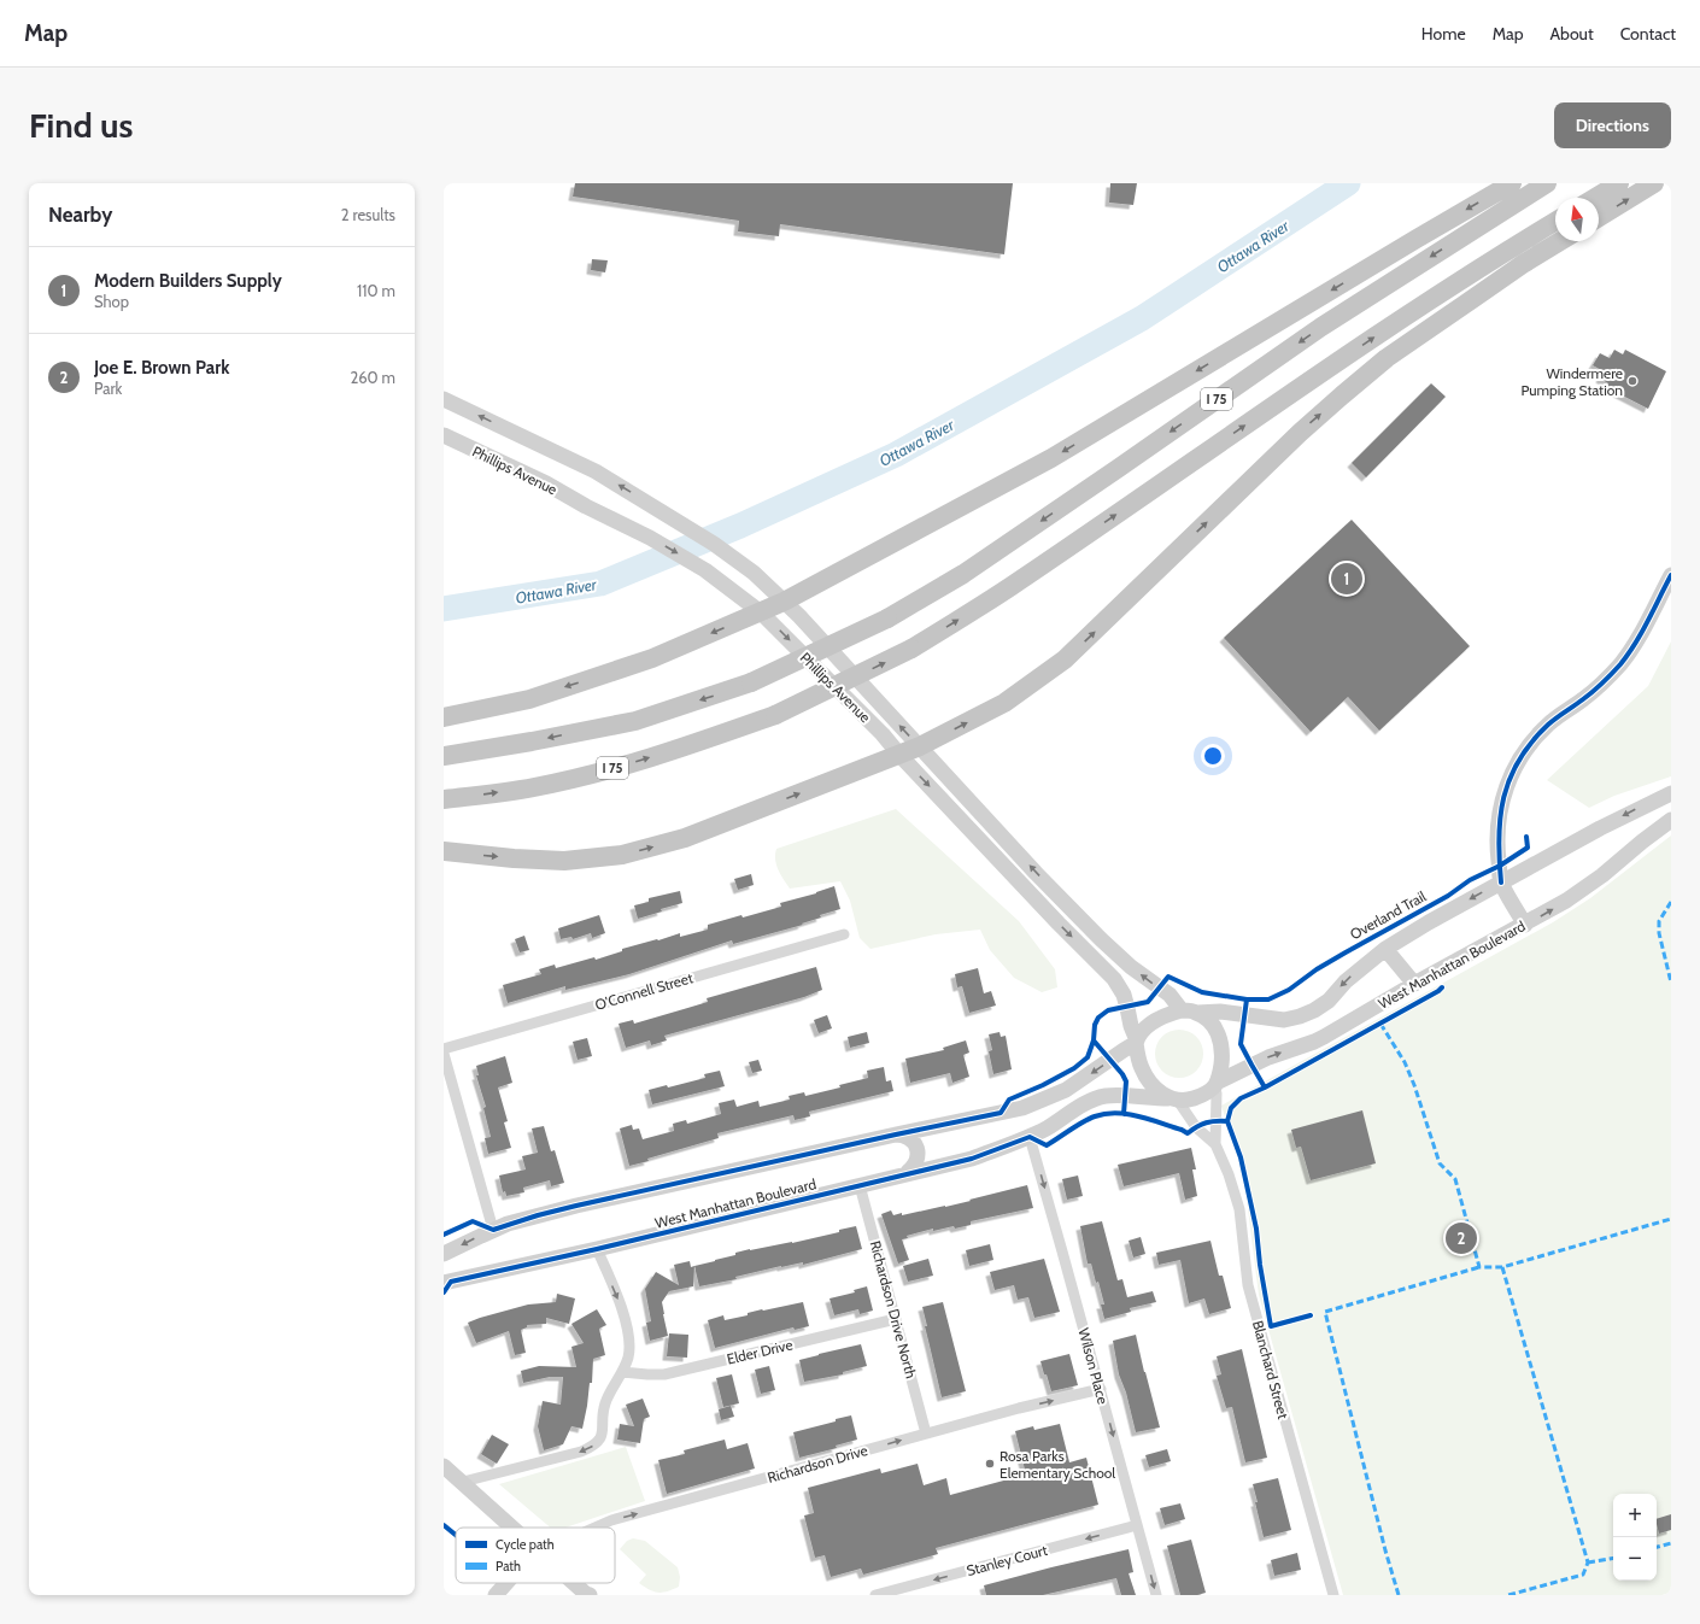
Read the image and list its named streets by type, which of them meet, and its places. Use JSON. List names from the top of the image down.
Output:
{
  "streets": {
    "highway": ["I 75"],
    "main road": ["Phillips Avenue", "West Manhattan Boulevard"],
    "street": [
      "O'Connell Street",
      "Richardson Drive North",
      "Elder Drive",
      "Wilson Place",
      "Blanchard Street",
      "Richardson Drive",
      "Stanley Court"
    ],
    "cycle path": ["Overland Trail"]
  },
  "crossings": [
    ["Phillips Avenue", "West Manhattan Boulevard"],
    ["West Manhattan Boulevard", "Richardson Drive North"],
    ["West Manhattan Boulevard", "Wilson Place"],
    ["Richardson Drive North", "Elder Drive"],
    ["Richardson Drive North", "Richardson Drive"],
    ["Wilson Place", "Richardson Drive"],
    ["Wilson Place", "Stanley Court"]
  ],
  "one_way": ["Wilson Place", "Richardson Drive", "Stanley Court"],
  "water": ["Ottawa River"],
  "places": ["Windermere Pumping Station", "Rosa Parks Elementary School"],
  "legend": ["Cycle path", "Path"],
  "north": "top",
  "page": {
    "header": "Map",
    "nav": [
      "Home",
      "Map",
      "About",
      "Contact"
    ],
    "buttons": "Directions",
    "title": "Find us",
    "heading": ["Nearby", "2 results"],
    "list": [
      {
        "mark": "1",
        "name": "Modern Builders Supply",
        "note": "Shop",
        "value": "110 m"
      },
      {
        "mark": "2",
        "name": "Joe E. Brown Park",
        "note": "Park",
        "value": "260 m"
      }
    ],
    "pins": ["1", "2"],
    "map_buttons": ["+", "−"]
  }
}
